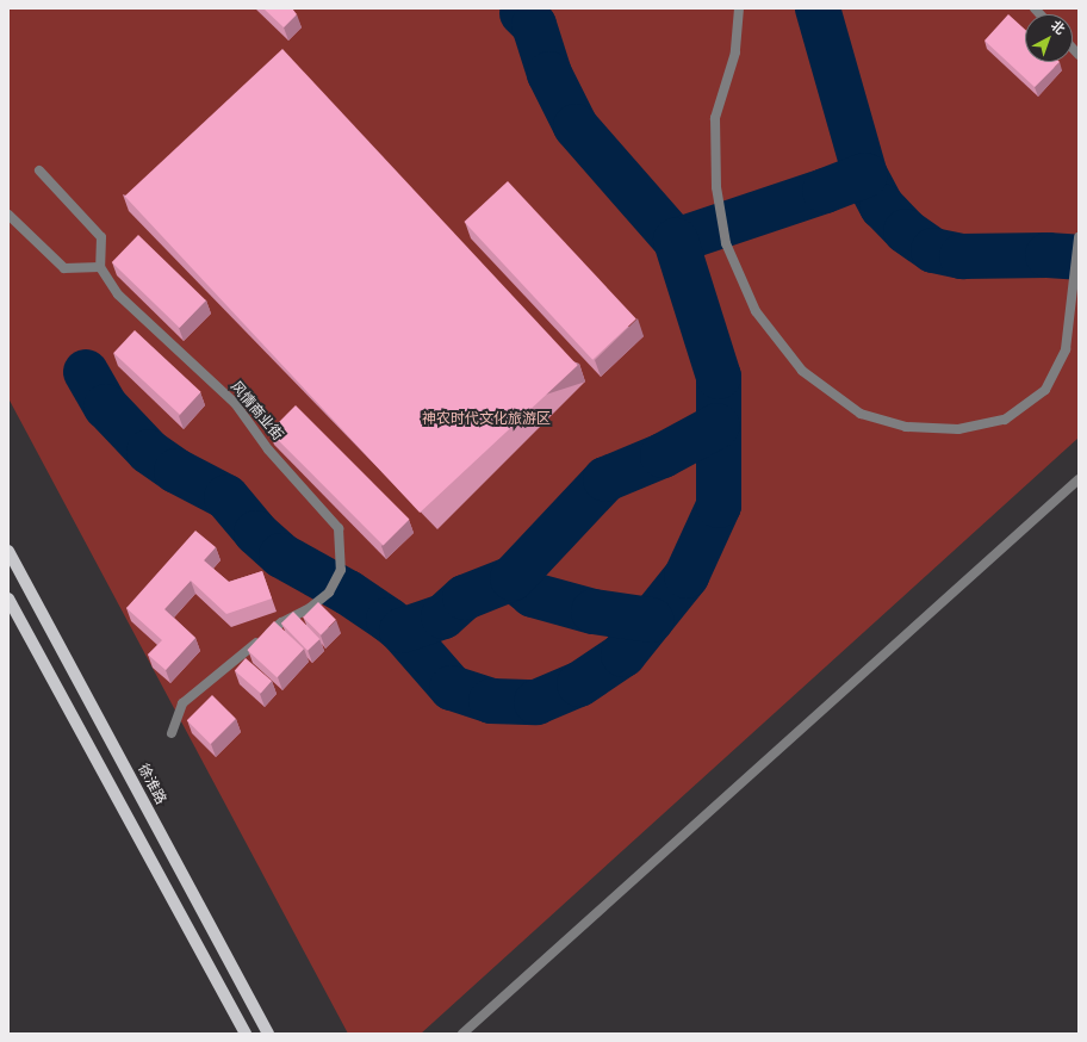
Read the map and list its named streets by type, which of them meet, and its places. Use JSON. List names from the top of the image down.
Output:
{
  "streets": {
    "main road": ["徐淮路"],
    "street": ["风情商业街"]
  },
  "parks": ["神农时代文化旅游区"],
  "north": "top right"
}
